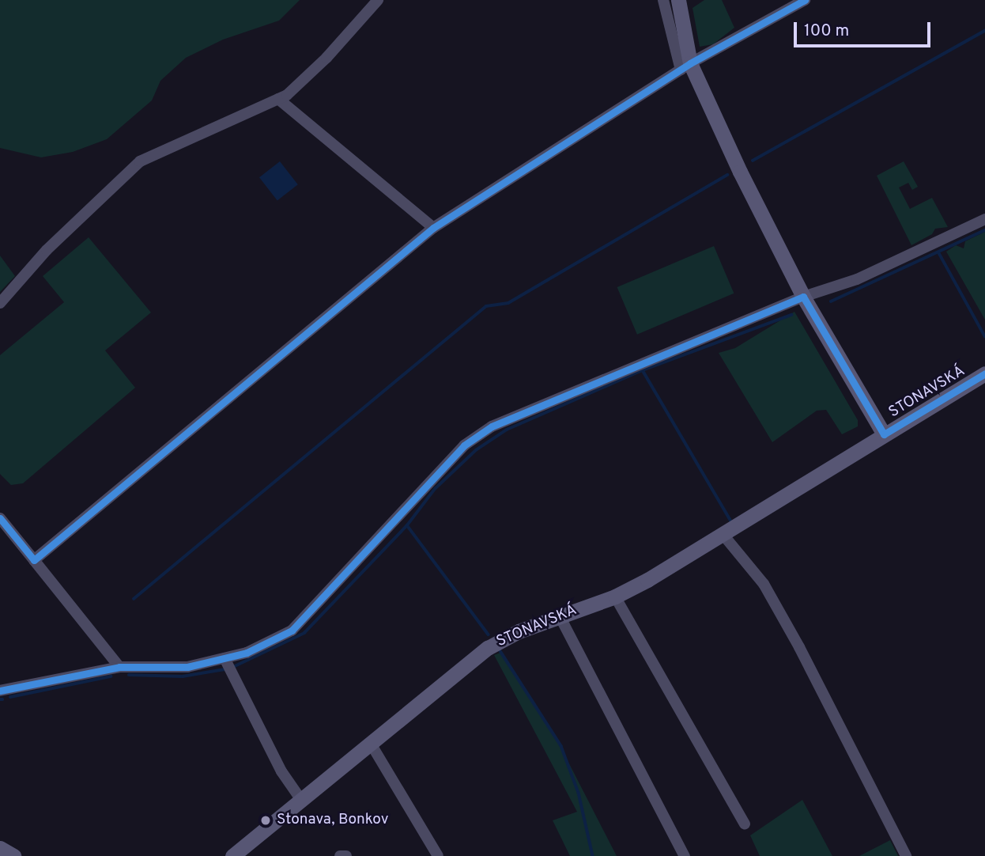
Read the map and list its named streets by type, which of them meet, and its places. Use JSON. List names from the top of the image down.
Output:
{
  "streets": {
    "street": ["STONAVSKÁ"]
  },
  "places": ["Stonava, Bonkov"],
  "scale_bar": "100 m"
}
